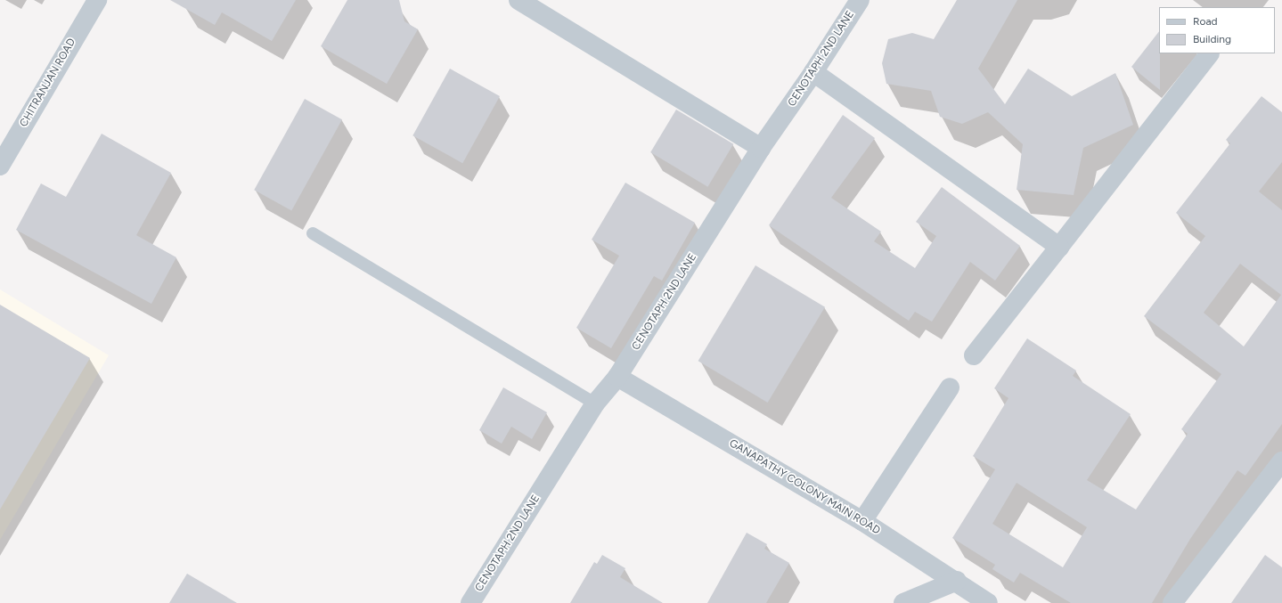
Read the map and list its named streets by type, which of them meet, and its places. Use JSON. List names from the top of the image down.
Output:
{
  "streets": {
    "street": ["CENOTAPH 2ND LANE", "CHITRANJAN ROAD", "GANAPATHY COLONY MAIN ROAD"]
  },
  "crossings": [
    ["CENOTAPH 2ND LANE", "GANAPATHY COLONY MAIN ROAD"]
  ],
  "legend": ["Road", "Building"]
}
